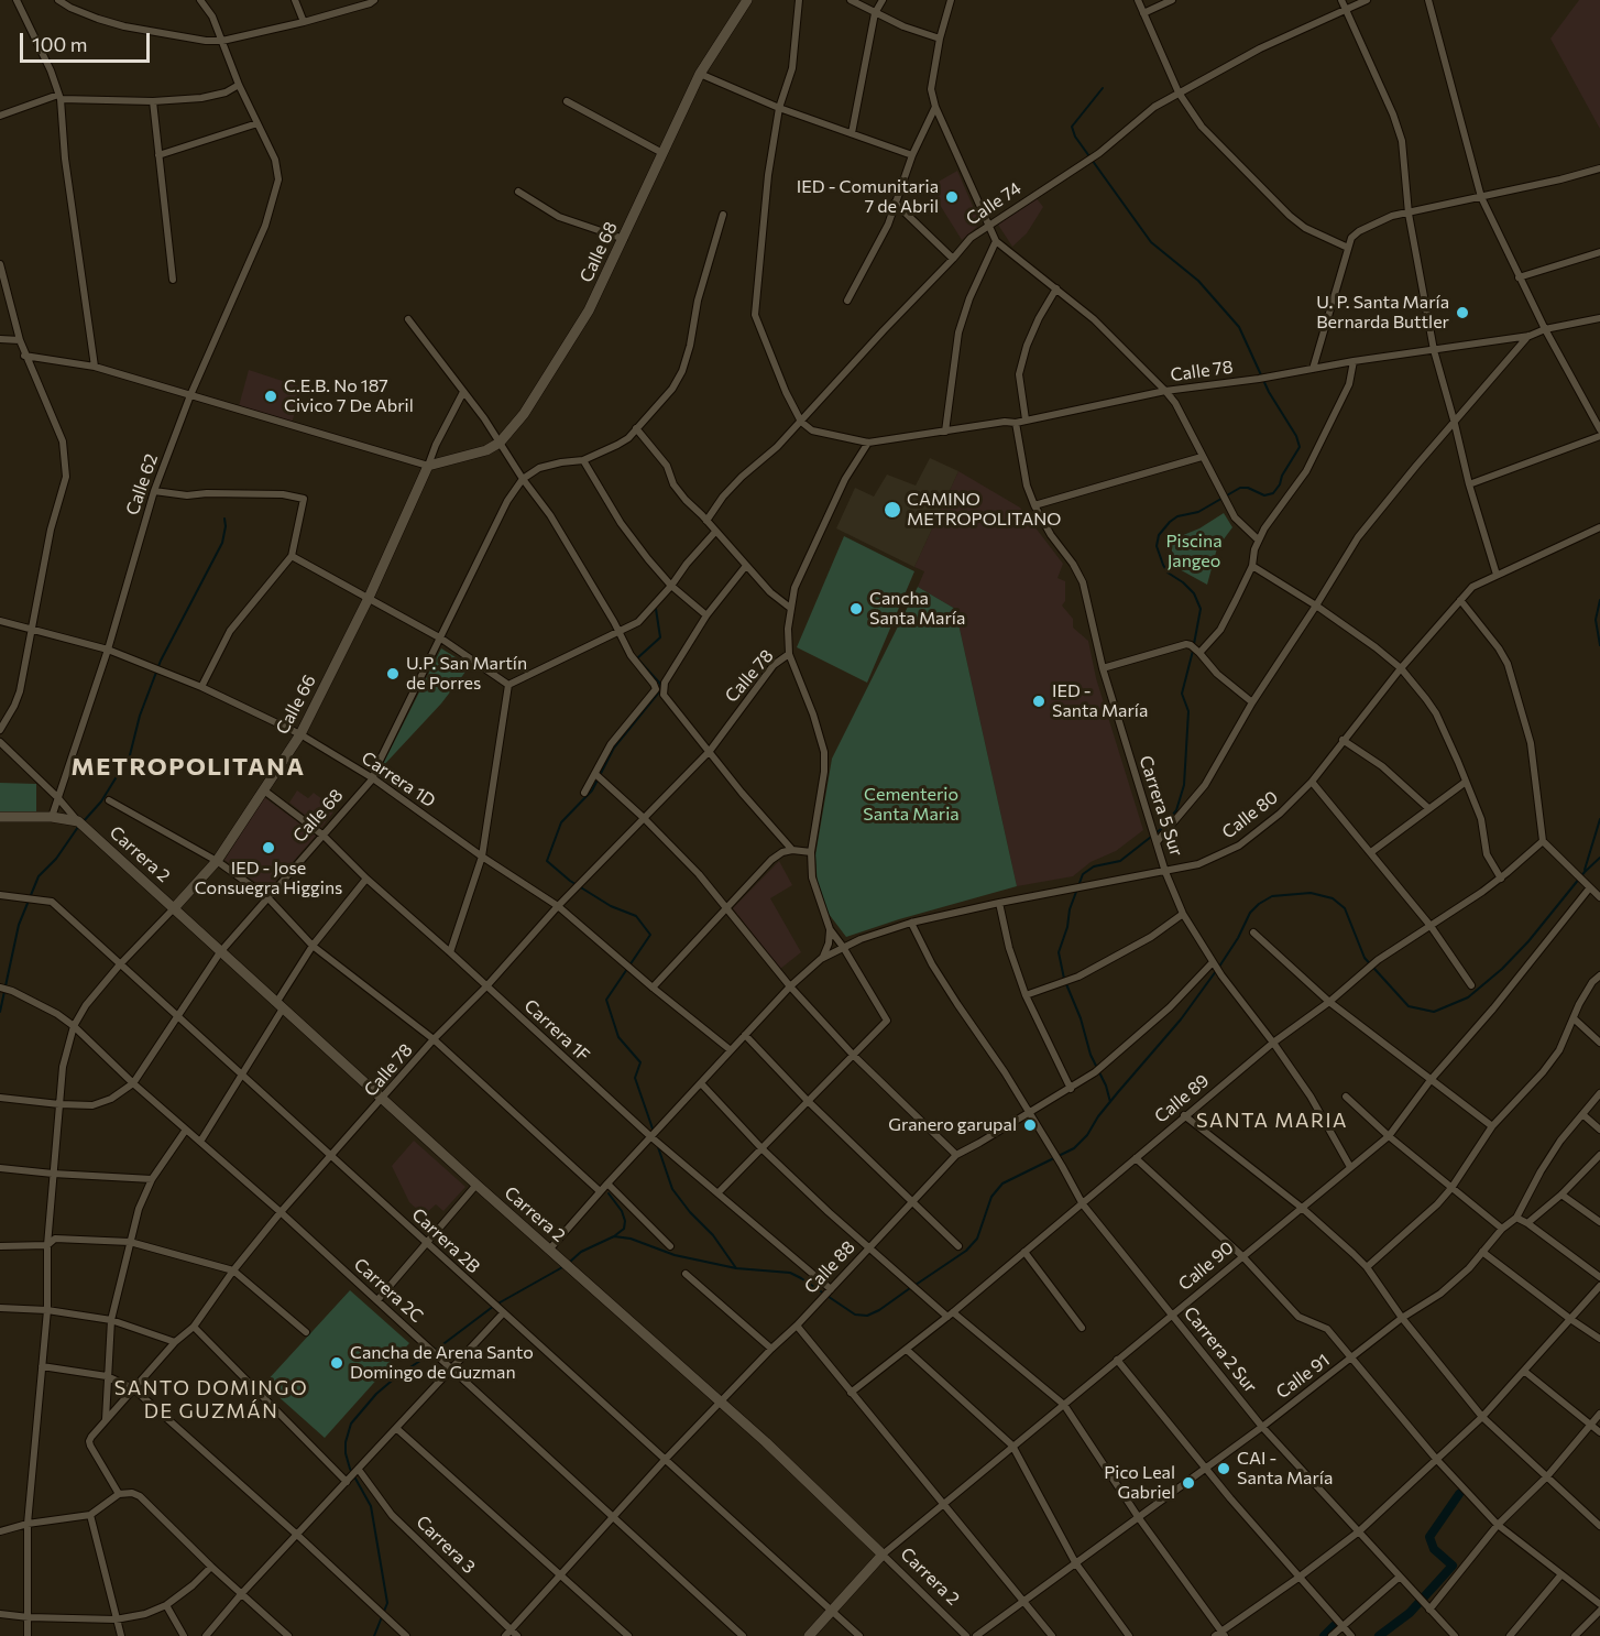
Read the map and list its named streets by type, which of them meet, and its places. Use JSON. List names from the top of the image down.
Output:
{
  "streets": {
    "street": [
      "Calle 74",
      "Calle 68",
      "Calle 78",
      "Calle 62",
      "Calle 66",
      "Carrera 1D",
      "Carrera 5 Sur",
      "Calle 80",
      "Carrera 2",
      "Carrera 1F",
      "Calle 89",
      "Carrera 2B",
      "Calle 90",
      "Calle 88",
      "Carrera 2C",
      "Carrera 2 Sur",
      "Calle 91",
      "Carrera 3"
    ]
  },
  "crossings": [
    ["Calle 68", "Calle 66"],
    ["Calle 68", "Carrera 1D"],
    ["Calle 68", "Carrera 2"],
    ["Calle 68", "Carrera 1F"],
    ["Calle 68", "Carrera 2B"],
    ["Calle 68", "Carrera 2C"],
    ["Calle 78", "Carrera 1D"],
    ["Calle 78", "Carrera 5 Sur"],
    ["Calle 78", "Carrera 2"],
    ["Calle 78", "Carrera 1F"],
    ["Calle 78", "Carrera 2B"],
    ["Calle 78", "Carrera 2C"],
    ["Calle 62", "Carrera 1D"],
    ["Calle 62", "Carrera 2"],
    ["Calle 66", "Carrera 1D"],
    ["Calle 66", "Carrera 2"],
    ["Calle 66", "Carrera 1F"],
    ["Calle 66", "Carrera 2B"],
    ["Calle 66", "Carrera 2C"],
    ["Carrera 1D", "Calle 80"],
    ["Carrera 5 Sur", "Calle 80"],
    ["Carrera 5 Sur", "Calle 89"],
    ["Carrera 5 Sur", "Calle 90"],
    ["Carrera 5 Sur", "Calle 88"],
    ["Calle 80", "Carrera 2"],
    ["Calle 80", "Carrera 1F"],
    ["Calle 80", "Carrera 2 Sur"],
    ["Carrera 2", "Calle 90"],
    ["Carrera 2", "Calle 88"],
    ["Carrera 1F", "Calle 88"],
    ["Calle 89", "Carrera 2 Sur"],
    ["Carrera 2B", "Calle 90"],
    ["Carrera 2B", "Calle 88"],
    ["Calle 90", "Carrera 2 Sur"],
    ["Calle 88", "Carrera 2C"],
    ["Calle 88", "Carrera 2 Sur"],
    ["Calle 88", "Carrera 3"],
    ["Carrera 2 Sur", "Calle 91"]
  ],
  "districts": ["METROPOLITANA", "SANTA MARIA", "SANTO DOMINGO DE GUZMÁN"],
  "parks": ["Piscina Jangeo", "Cementerio Santa Maria"],
  "places": [
    "IED - Comunitaria 7 de Abril",
    "U. P. Santa María Bernarda Buttler",
    "C.E.B. No 187 Civico 7 De Abril",
    "CAMINO METROPOLITANO",
    "Cancha Santa María",
    "U.P. San Martín de Porres",
    "IED - Santa María",
    "IED - Jose Consuegra Higgins",
    "Granero garupal",
    "Cancha de Arena Santo Domingo de Guzman",
    "CAI - Santa María",
    "Pico Leal Gabriel"
  ],
  "scale_bar": "100 m"
}
